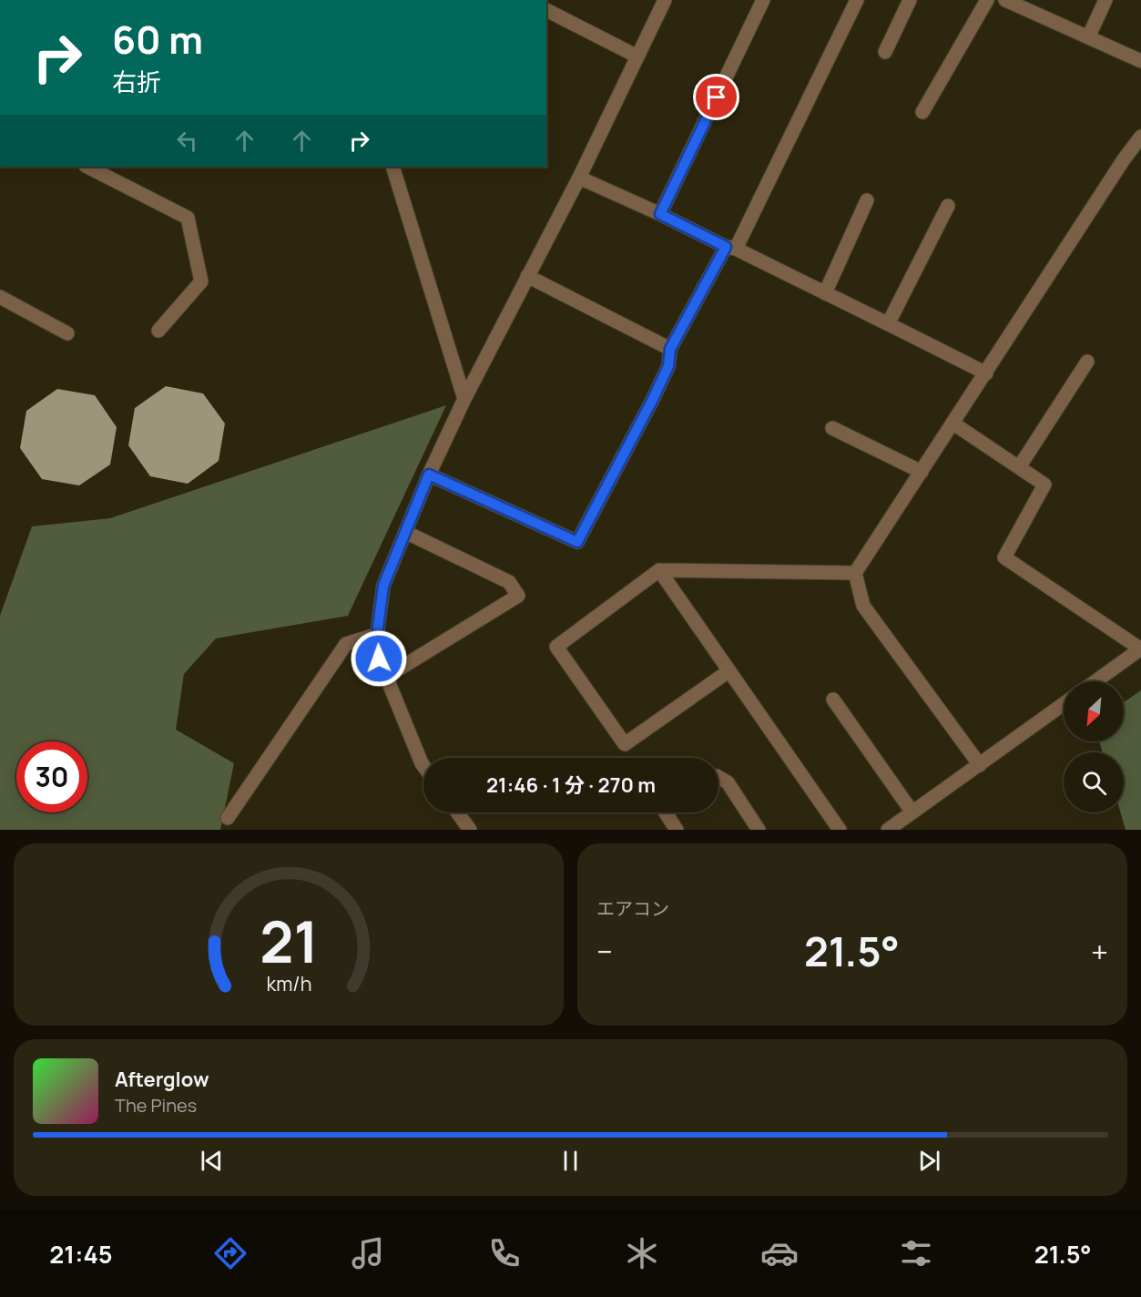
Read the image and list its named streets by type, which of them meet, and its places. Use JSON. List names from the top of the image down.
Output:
{
  "north": "bottom left",
  "page": {
    "turn": ["60 m", "右折"],
    "limit": "30",
    "trip": "21:46 · 1 分 · 270 m",
    "tile": "エアコン",
    "heat": ["−", "21.5°", "+"],
    "song": ["Afterglow", "The Pines"],
    "tabs": ["21:45", "21.5°"],
    "gauge": ["21", "km/h"]
  }
}
